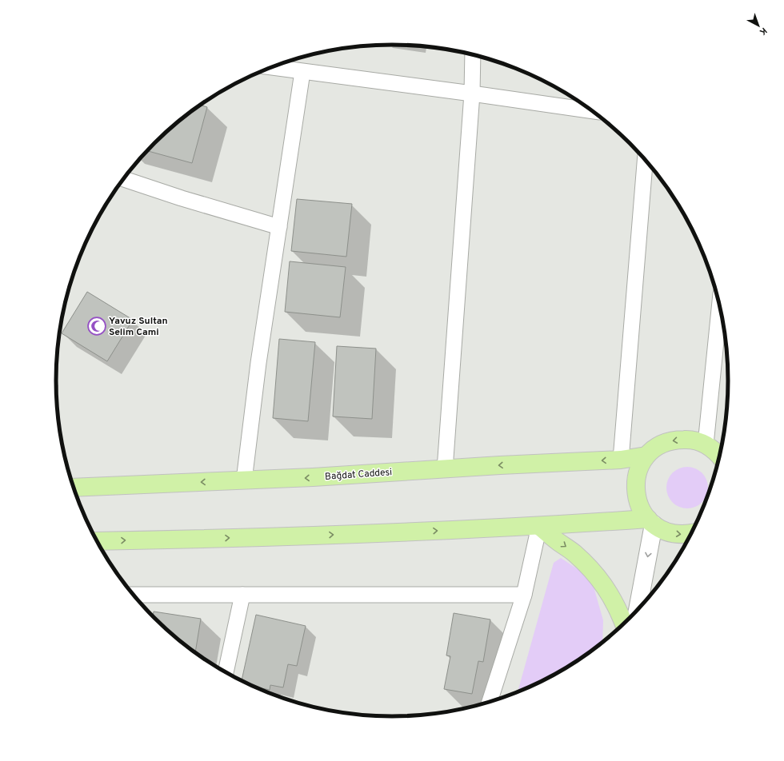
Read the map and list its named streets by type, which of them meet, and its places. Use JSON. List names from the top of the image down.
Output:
{
  "streets": {
    "main road": ["Bağdat Caddesi"]
  },
  "places": {
    "mosque": ["Yavuz Sultan Selim Cami"]
  },
  "north": "bottom right"
}
